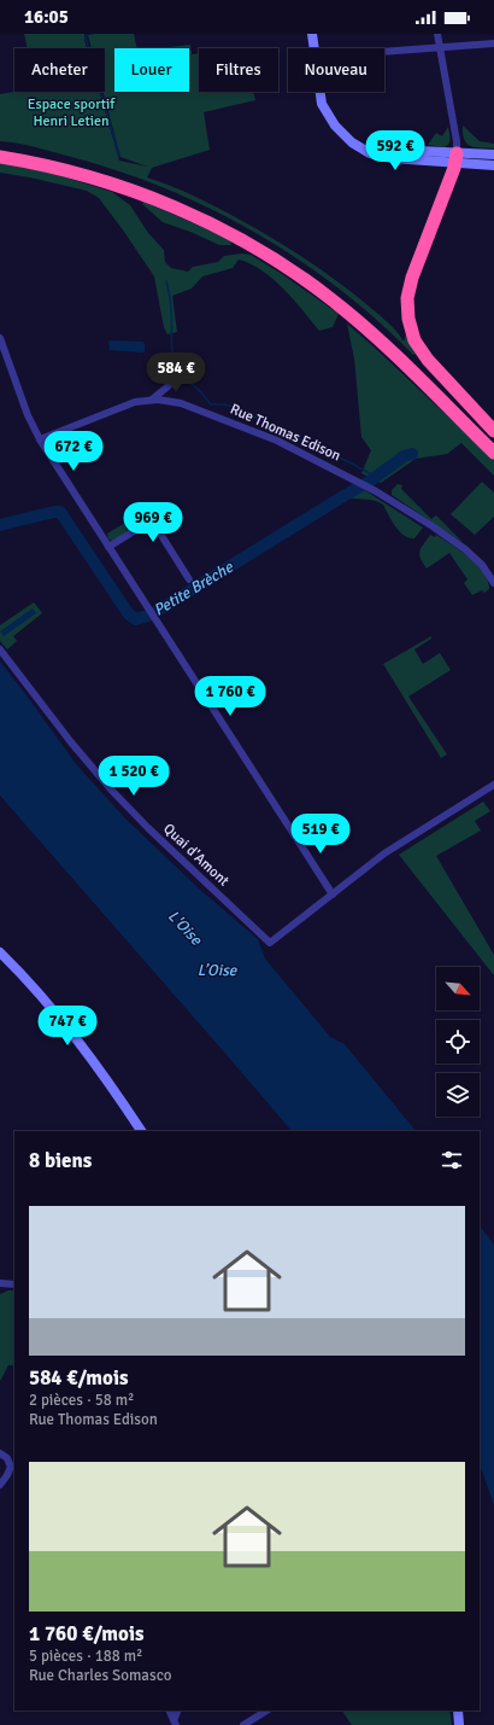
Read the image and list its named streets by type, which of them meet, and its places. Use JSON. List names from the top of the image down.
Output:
{
  "streets": {
    "street": ["Rue Thomas Edison", "Quai d'Amont"]
  },
  "water": ["Petite Brèche", "L'Oise", "L’Oise"],
  "parks": ["Espace sportif Henri Letien"],
  "north": "bottom right",
  "page": {
    "status": "16:05",
    "chip": [
      "Acheter",
      "Louer",
      "Filtres",
      "Nouveau"
    ],
    "price": [
      "592 €",
      "584 €",
      "672 €",
      "969 €",
      "1 760 €",
      "1 520 €",
      "519 €",
      "747 €"
    ],
    "heading": "8 biens",
    "list": [
      {
        "name": "584 €/mois",
        "note": "2 pièces · 58 m² · Rue Thomas Edison"
      },
      {
        "name": "1 760 €/mois",
        "note": "5 pièces · 188 m² · Rue Charles Somasco"
      }
    ]
  }
}
